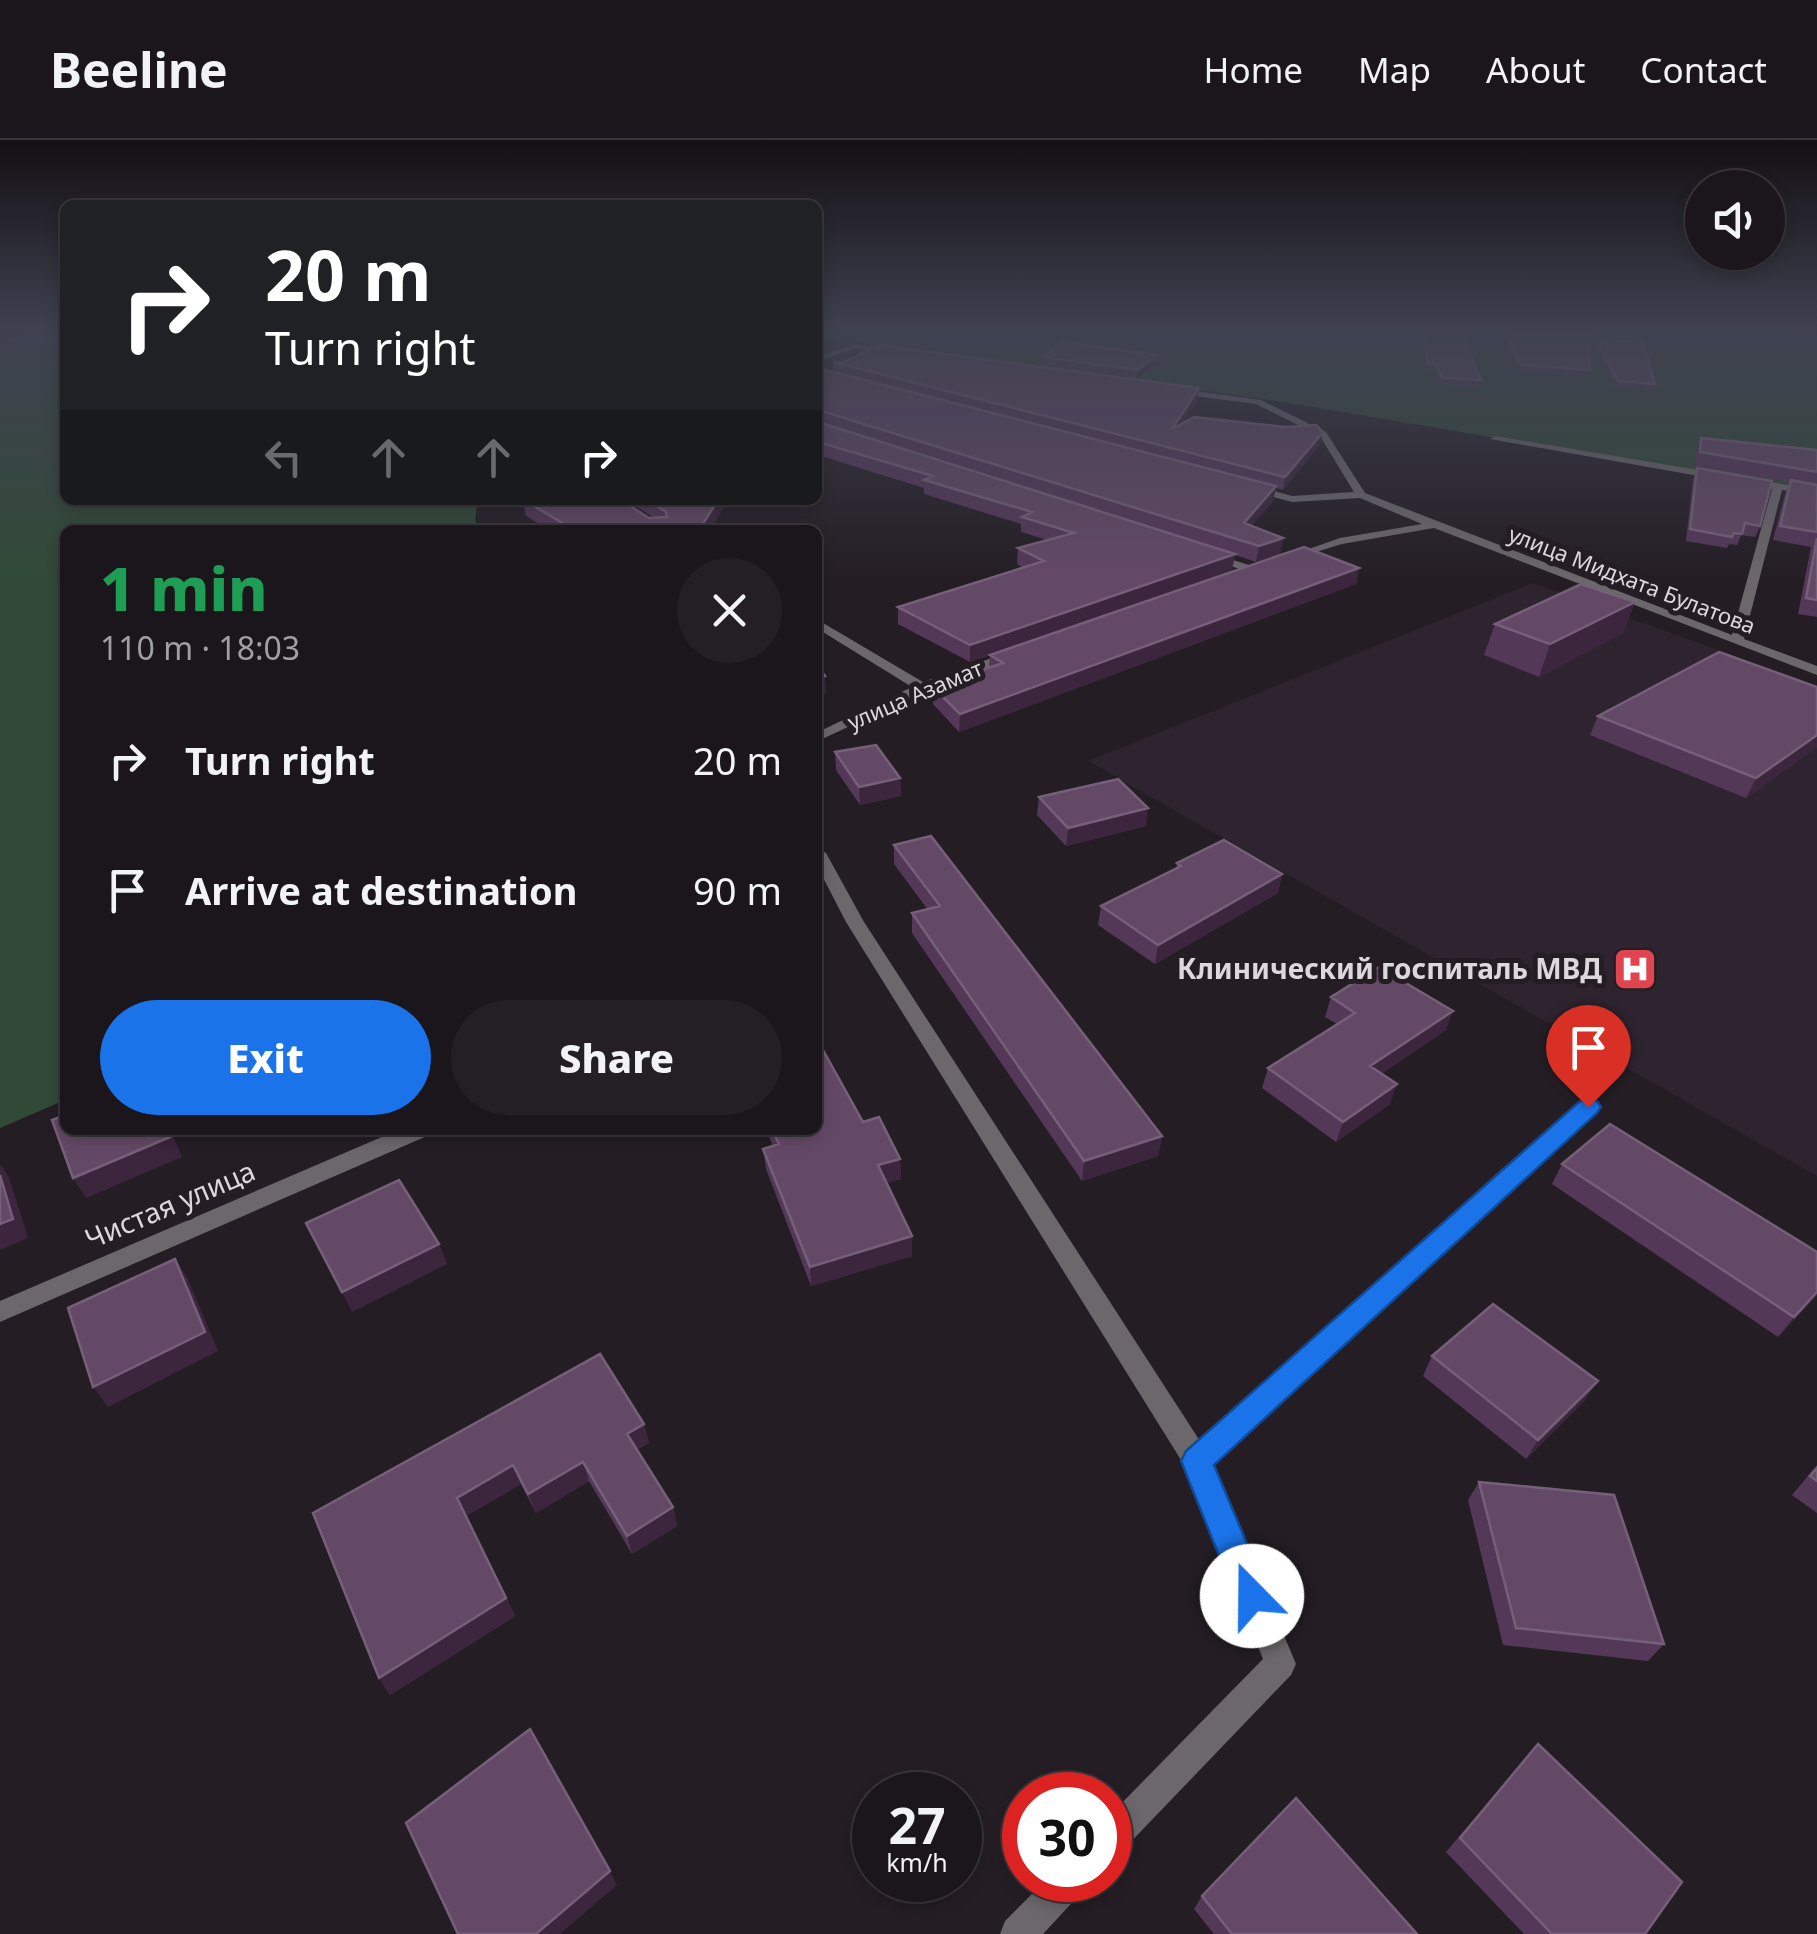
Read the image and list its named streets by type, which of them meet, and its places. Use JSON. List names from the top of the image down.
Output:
{
  "streets": {
    "street": ["улица Мидхата Булатова", "улица Азамат", "Чистая улица"]
  },
  "places": {
    "hospital": ["Клинический госпиталь МВД"]
  },
  "page": {
    "header": "Beeline",
    "nav": [
      "Home",
      "Map",
      "About",
      "Contact"
    ],
    "turn": ["20 m", "Turn right"],
    "heading": ["1 min", "110 m · 18:03"],
    "list": [
      {
        "name": "Turn right",
        "value": "20 m"
      },
      {
        "name": "Arrive at destination",
        "value": "90 m"
      }
    ],
    "buttons": ["Exit", "Share"],
    "speed": "27 km/h",
    "limit": "30"
  }
}
